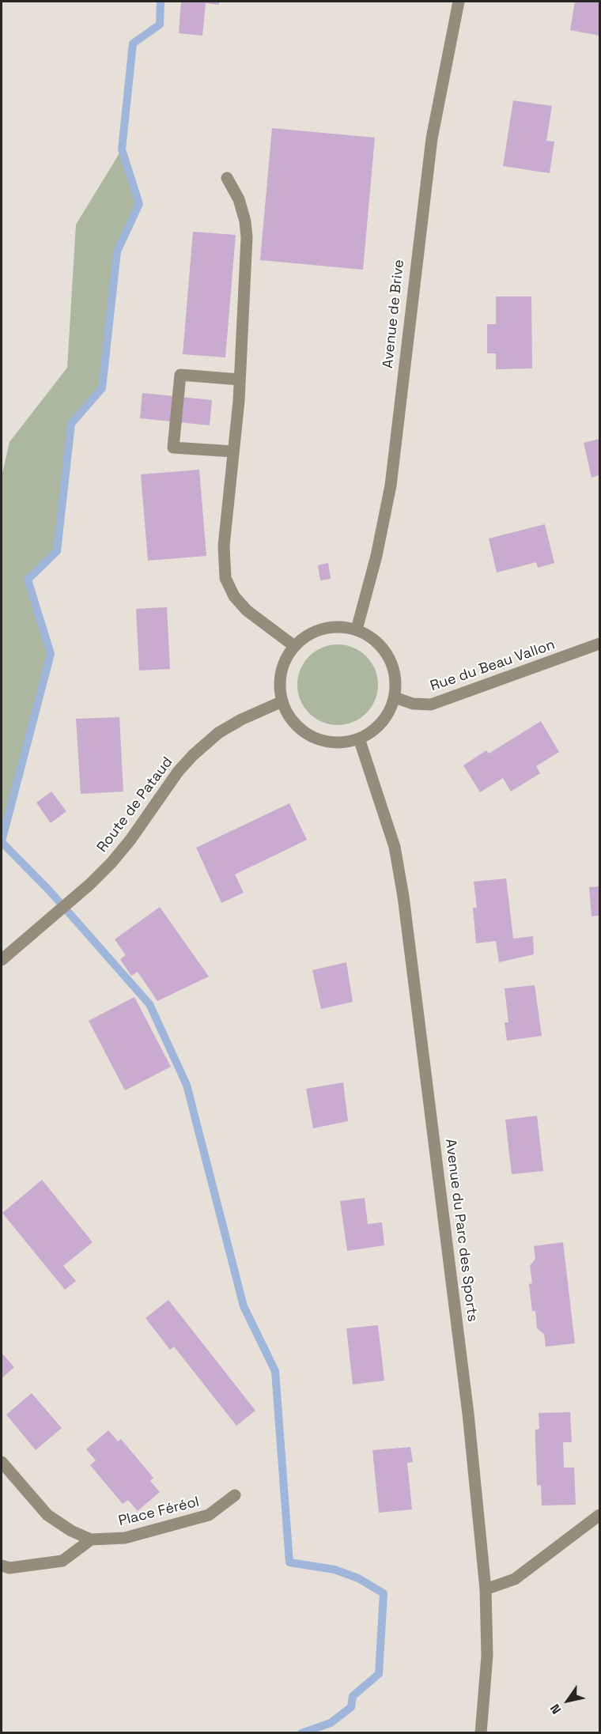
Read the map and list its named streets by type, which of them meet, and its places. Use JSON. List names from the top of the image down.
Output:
{
  "streets": {
    "street": [
      "Avenue de Brive",
      "Rue du Beau Vallon",
      "Route de Pataud",
      "Avenue du Parc des Sports",
      "Place Féréol"
    ]
  },
  "crossings": [
    ["Avenue de Brive", "Rue du Beau Vallon"],
    ["Avenue de Brive", "Route de Pataud"],
    ["Avenue de Brive", "Avenue du Parc des Sports"],
    ["Rue du Beau Vallon", "Route de Pataud"],
    ["Rue du Beau Vallon", "Avenue du Parc des Sports"],
    ["Route de Pataud", "Avenue du Parc des Sports"]
  ],
  "north": "bottom left"
}
